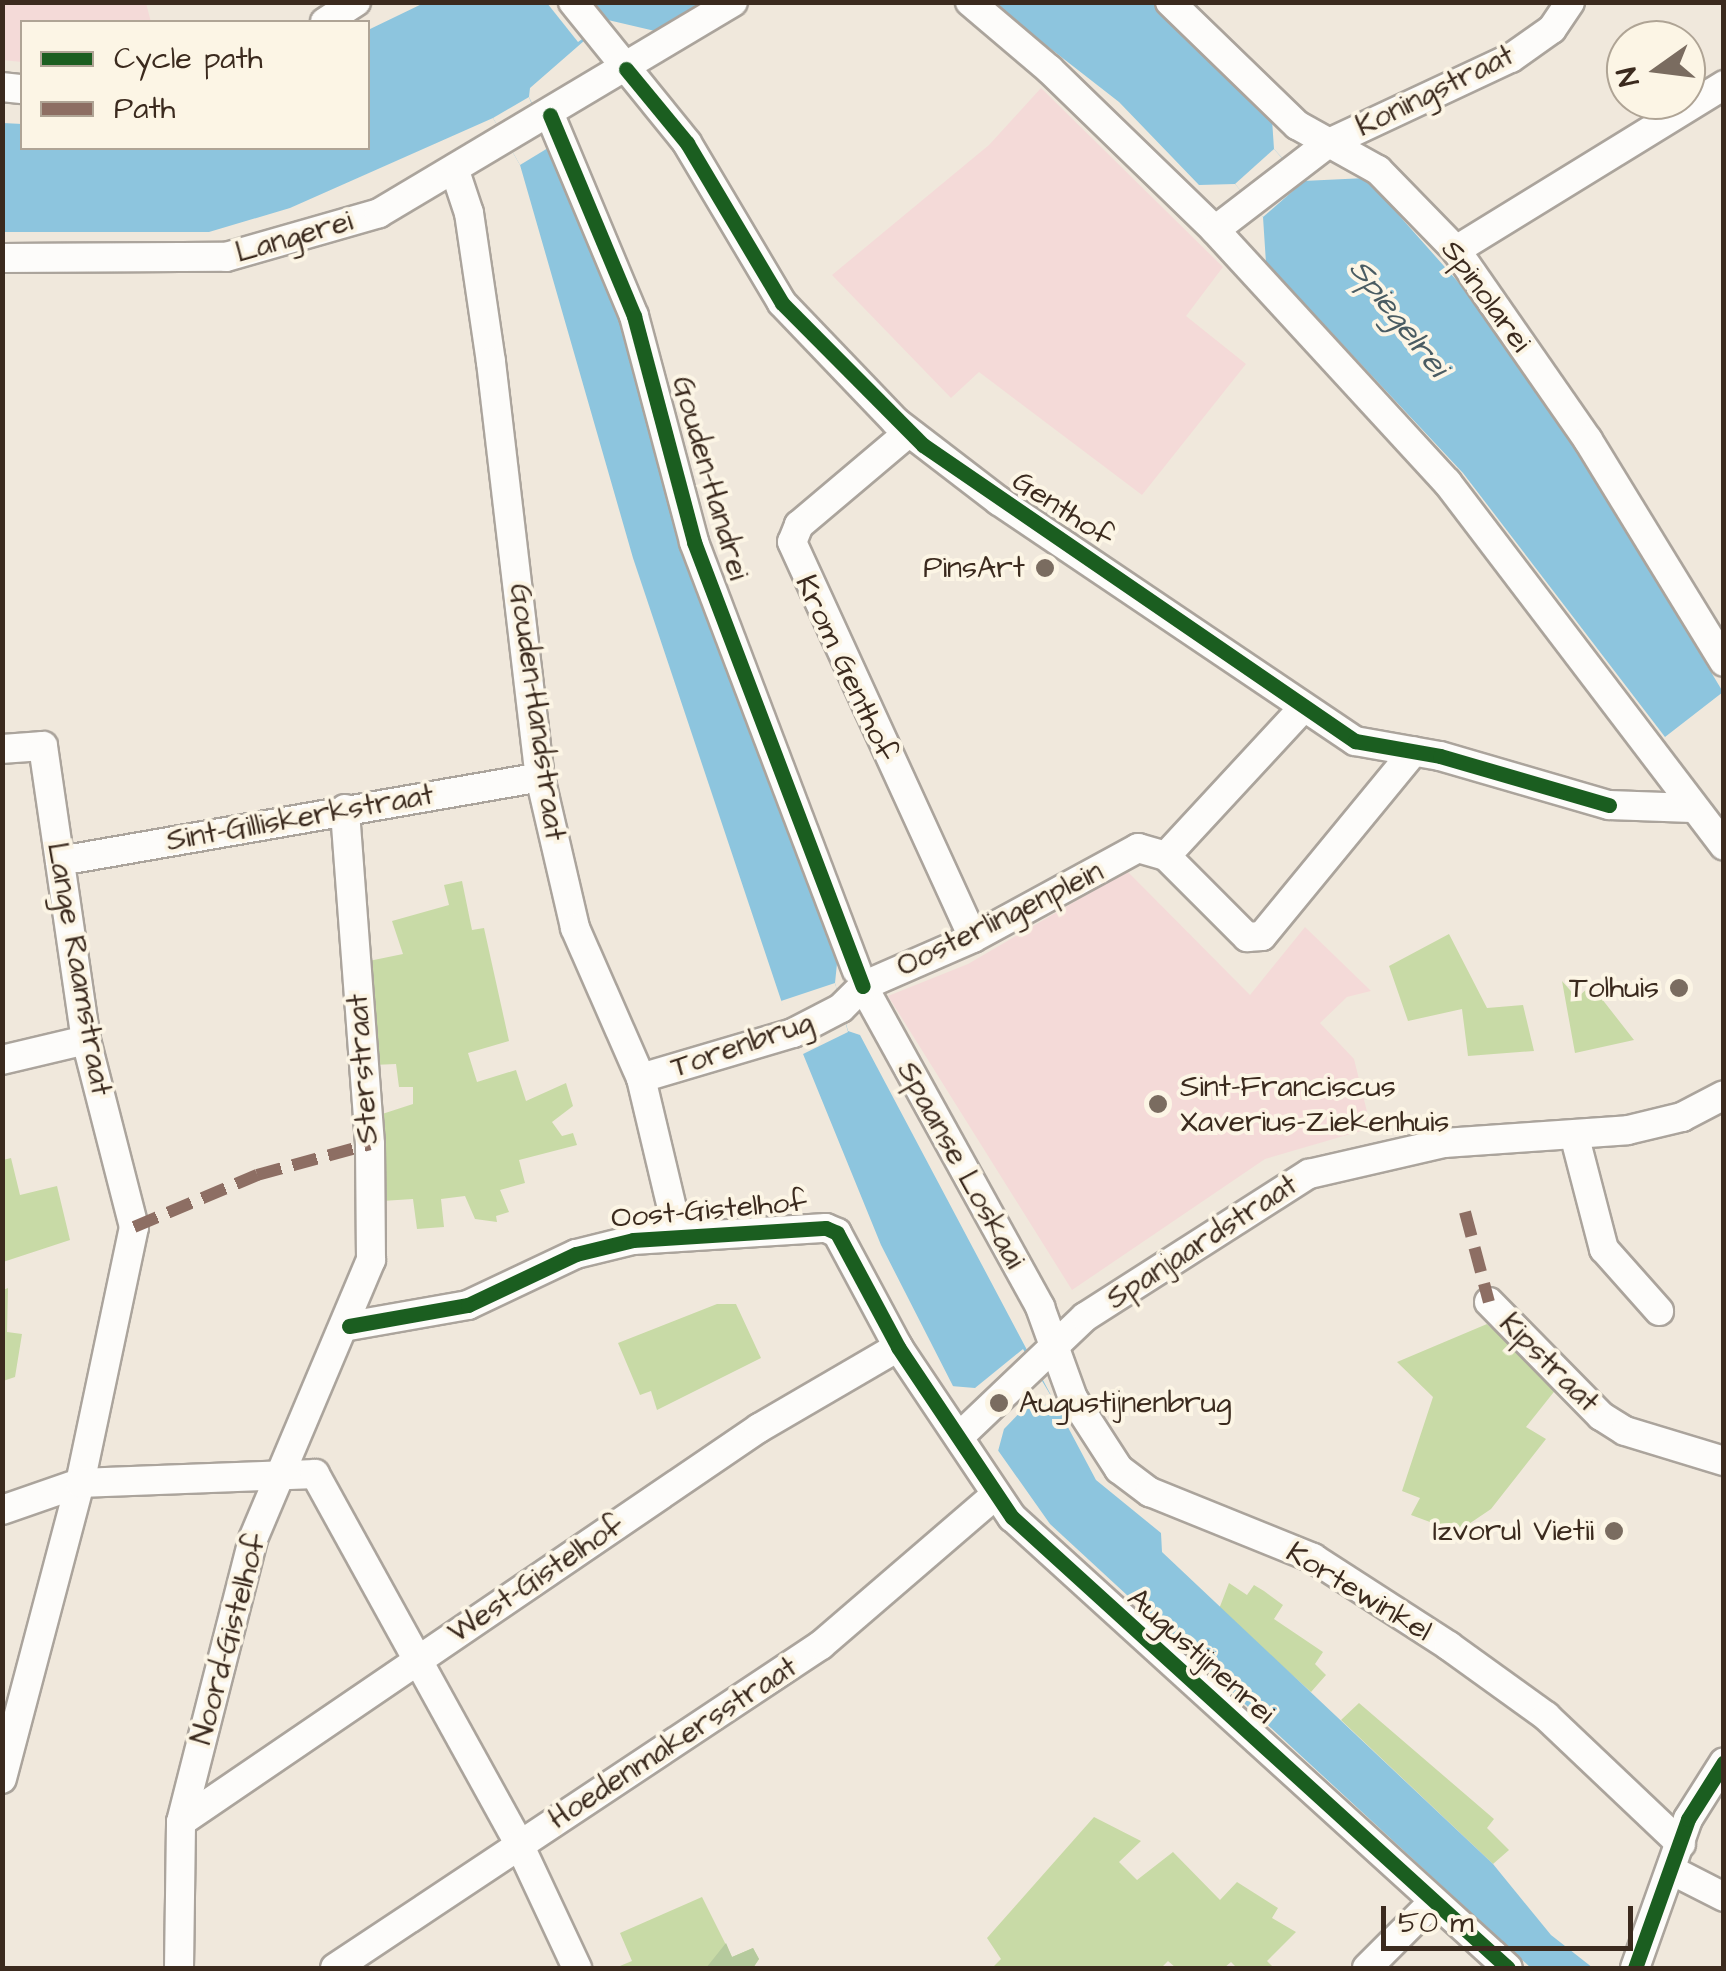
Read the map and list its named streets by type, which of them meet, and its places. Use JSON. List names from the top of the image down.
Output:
{
  "streets": {
    "street": [
      "Koningstraat",
      "Langerei",
      "Spinolarei",
      "Gouden-Handrei",
      "Genthof",
      "Krom Genthof",
      "Gouden-Handstraat",
      "Sint-Gilliskerkstraat",
      "Oosterlingenplein",
      "Lange Raamstraat",
      "Torenbrug",
      "Sterstraat",
      "Spaanse Loskaai",
      "Oost-Gistelhof",
      "Spanjaardstraat",
      "Kipstraat",
      "West-Gistelhof",
      "Kortewinkel",
      "Noord-Gistelhof",
      "Augustijnenrei",
      "Hoedenmakersstraat"
    ]
  },
  "crossings": [
    ["Koningstraat", "Spinolarei"],
    ["Langerei", "Gouden-Handrei"],
    ["Langerei", "Gouden-Handstraat"],
    ["Gouden-Handrei", "Oosterlingenplein"],
    ["Gouden-Handrei", "Spaanse Loskaai"],
    ["Genthof", "Krom Genthof"],
    ["Krom Genthof", "Oosterlingenplein"],
    ["Gouden-Handstraat", "Sint-Gilliskerkstraat"],
    ["Gouden-Handstraat", "Torenbrug"],
    ["Gouden-Handstraat", "Oost-Gistelhof"],
    ["Sint-Gilliskerkstraat", "Lange Raamstraat"],
    ["Sint-Gilliskerkstraat", "Sterstraat"],
    ["Oosterlingenplein", "Torenbrug"],
    ["Oosterlingenplein", "Spaanse Loskaai"],
    ["Sterstraat", "Oost-Gistelhof"],
    ["Sterstraat", "Noord-Gistelhof"],
    ["Spaanse Loskaai", "Spanjaardstraat"],
    ["Spaanse Loskaai", "Kortewinkel"],
    ["Oost-Gistelhof", "West-Gistelhof"],
    ["Oost-Gistelhof", "Noord-Gistelhof"],
    ["Oost-Gistelhof", "Augustijnenrei"],
    ["Spanjaardstraat", "Kortewinkel"],
    ["Spanjaardstraat", "Augustijnenrei"],
    ["West-Gistelhof", "Noord-Gistelhof"],
    ["West-Gistelhof", "Augustijnenrei"],
    ["Augustijnenrei", "Hoedenmakersstraat"]
  ],
  "water": ["Spiegelrei"],
  "places": [
    "PinsArt",
    "Tolhuis",
    "Sint-Franciscus Xaverius-Ziekenhuis",
    "Augustijnenbrug",
    "Izvorul Vietii"
  ],
  "legend": ["Cycle path", "Path"],
  "scale_bar": "50 m",
  "north": "left"
}
